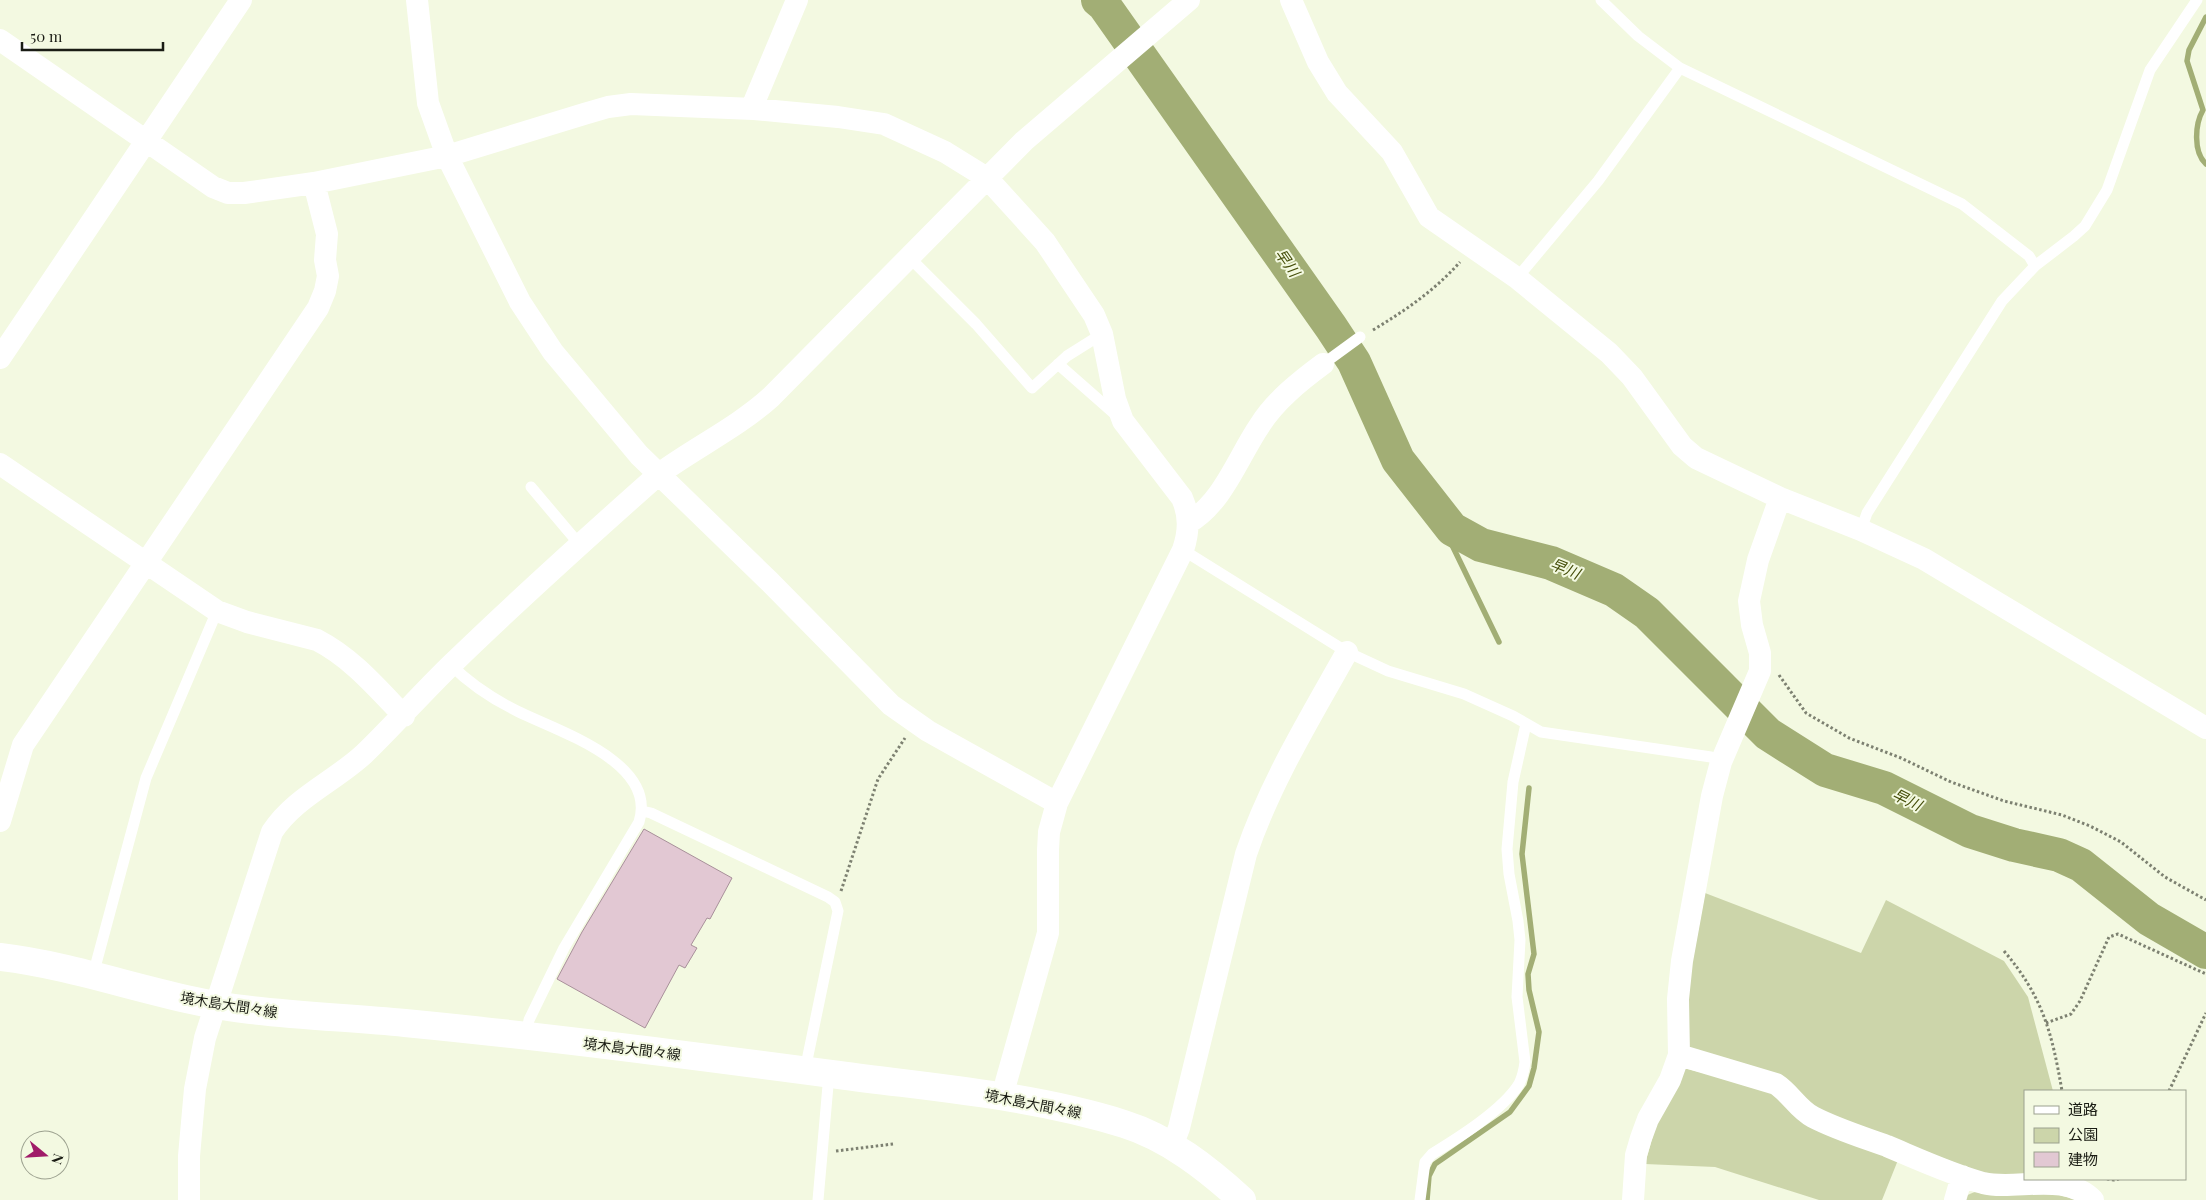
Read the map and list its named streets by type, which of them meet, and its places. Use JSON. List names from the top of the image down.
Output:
{
  "streets": {
    "main road": ["境木島大間々線"]
  },
  "water": ["早川"],
  "legend": ["道路", "公園", "建物"],
  "scale_bar": "50 m",
  "north": "right"
}
